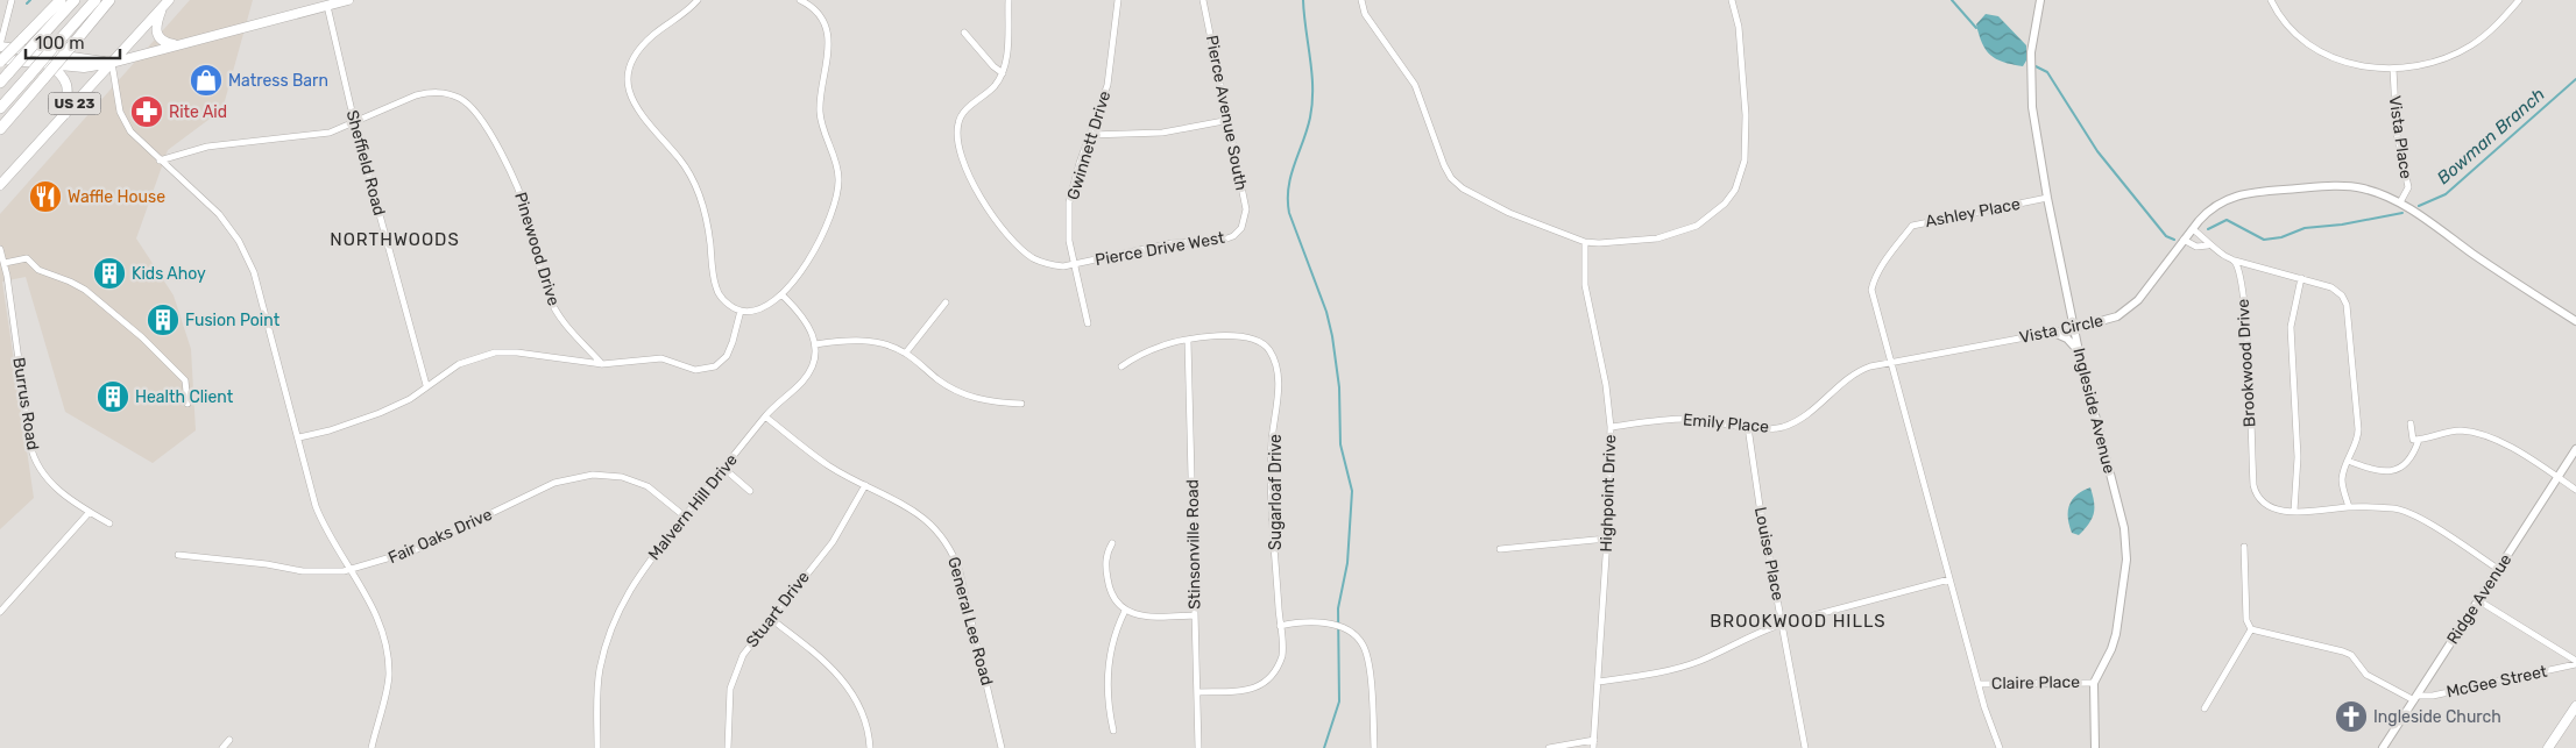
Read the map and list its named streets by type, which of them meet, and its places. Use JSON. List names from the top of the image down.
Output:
{
  "streets": {
    "main road": ["US 23"],
    "street": [
      "Pierce Avenue South",
      "Vista Place",
      "Gwinnett Drive",
      "Sheffield Road",
      "Ashley Place",
      "Pinewood Drive",
      "Pierce Drive West",
      "Vista Circle",
      "Brookwood Drive",
      "Burrus Road",
      "Ingleside Avenue",
      "Emily Place",
      "Sugarloaf Drive",
      "Highpoint Drive",
      "Malvern Hill Drive",
      "Fair Oaks Drive",
      "Stinsonville Road",
      "Louise Place",
      "Ridge Avenue",
      "Stuart Drive",
      "General Lee Road",
      "McGee Street",
      "Claire Place"
    ]
  },
  "crossings": [
    ["Pierce Avenue South", "Pierce Drive West"],
    ["Vista Place", "Vista Circle"],
    ["Gwinnett Drive", "Pierce Drive West"],
    ["Sheffield Road", "Pinewood Drive"],
    ["Ashley Place", "Vista Circle"],
    ["Ashley Place", "Ingleside Avenue"],
    ["Ashley Place", "Emily Place"],
    ["Vista Circle", "Ingleside Avenue"],
    ["Vista Circle", "Emily Place"],
    ["Ingleside Avenue", "Claire Place"],
    ["Emily Place", "Highpoint Drive"],
    ["Emily Place", "Louise Place"],
    ["Sugarloaf Drive", "Stinsonville Road"],
    ["Malvern Hill Drive", "Fair Oaks Drive"],
    ["Malvern Hill Drive", "General Lee Road"],
    ["Ridge Avenue", "McGee Street"],
    ["Stuart Drive", "General Lee Road"]
  ],
  "districts": ["NORTHWOODS", "BROOKWOOD HILLS"],
  "water": ["Bowman Branch"],
  "places": {
    "shop": ["Matress Barn"],
    "pharmacy": ["Rite Aid"],
    "restaurant": ["Waffle House"],
    "building": ["Kids Ahoy", "Fusion Point", "Health Client"],
    "church": ["Ingleside Church"]
  },
  "scale_bar": "100 m"
}
